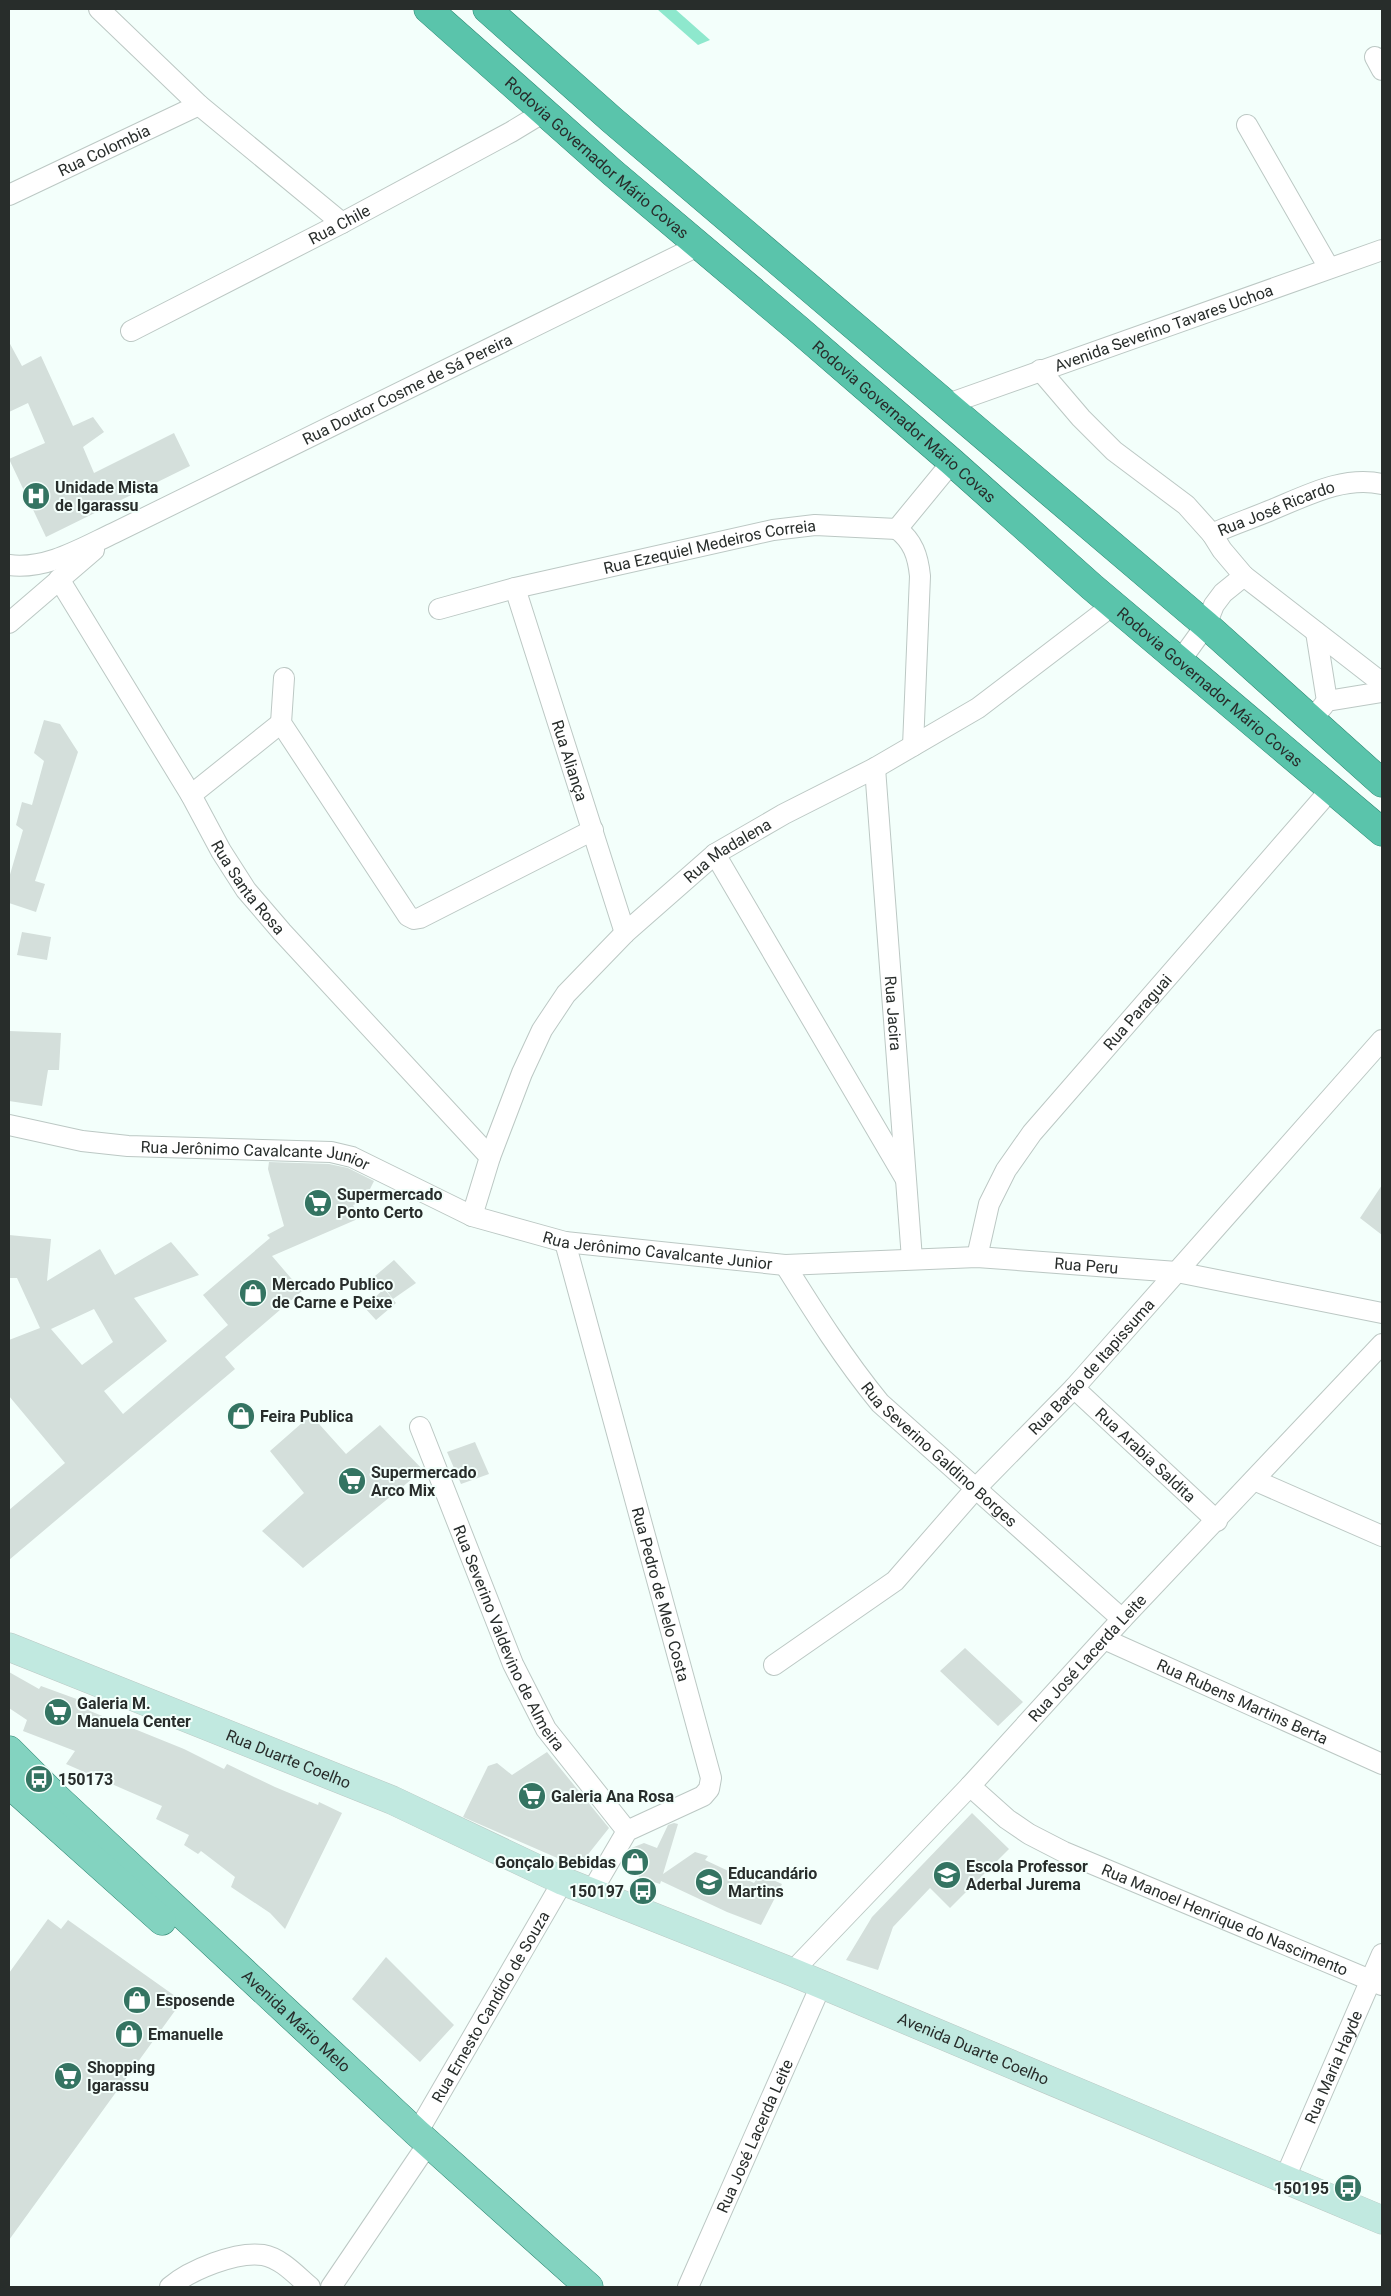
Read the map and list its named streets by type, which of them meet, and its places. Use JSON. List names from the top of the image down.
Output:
{
  "streets": {
    "highway": ["Rodovia Governador Mário Covas"],
    "main road": ["Rua Duarte Coelho", "Avenida Mário Melo", "Avenida Duarte Coelho"],
    "street": [
      "Rua Colombia",
      "Rua Chile",
      "Avenida Severino Tavares Uchoa",
      "Rua Doutor Cosme de Sá Pereira",
      "Rua José Ricardo",
      "Rua Ezequiel Medeiros Correia",
      "Rua Aliança",
      "Rua Madalena",
      "Rua Santa Rosa",
      "Rua Jacira",
      "Rua Paraguai",
      "Rua Jerônimo Cavalcante Junior",
      "Rua Peru",
      "Rua Barão de Itapissuma",
      "Rua Severino Galdino Borges",
      "Rua Arabia Saldita",
      "Rua Pedro de Melo Costa",
      "Rua Severino Valdevino de Almeira",
      "Rua José Lacerda Leite",
      "Rua Rubens Martins Berta",
      "Rua Manoel Henrique do Nascimento",
      "Rua Ernesto Candido de Souza",
      "Rua Maria Hayde"
    ]
  },
  "crossings": [
    ["Rodovia Governador Mário Covas", "Rua Chile"],
    ["Rodovia Governador Mário Covas", "Rua Doutor Cosme de Sá Pereira"],
    ["Rodovia Governador Mário Covas", "Rua Madalena"],
    ["Rodovia Governador Mário Covas", "Rua Paraguai"],
    ["Rua Ezequiel Medeiros Correia", "Rua Aliança"],
    ["Rua Aliança", "Rua Madalena"],
    ["Rua Madalena", "Rua Santa Rosa"],
    ["Rua Madalena", "Rua Jacira"],
    ["Rua Madalena", "Rua Jerônimo Cavalcante Junior"],
    ["Rua Jacira", "Rua Peru"],
    ["Rua Paraguai", "Rua Peru"],
    ["Rua Jerônimo Cavalcante Junior", "Rua Peru"],
    ["Rua Jerônimo Cavalcante Junior", "Rua Severino Galdino Borges"],
    ["Rua Jerônimo Cavalcante Junior", "Rua Pedro de Melo Costa"],
    ["Rua Peru", "Rua Barão de Itapissuma"],
    ["Rua Peru", "Rua Severino Galdino Borges"],
    ["Rua Barão de Itapissuma", "Rua Severino Galdino Borges"],
    ["Rua Barão de Itapissuma", "Rua Arabia Saldita"],
    ["Rua Severino Galdino Borges", "Rua José Lacerda Leite"],
    ["Rua Arabia Saldita", "Rua José Lacerda Leite"],
    ["Rua Pedro de Melo Costa", "Rua Severino Valdevino de Almeira"],
    ["Rua José Lacerda Leite", "Rua Rubens Martins Berta"],
    ["Rua José Lacerda Leite", "Rua Manoel Henrique do Nascimento"],
    ["Rua José Lacerda Leite", "Avenida Duarte Coelho"],
    ["Rua Duarte Coelho", "Rua Ernesto Candido de Souza"],
    ["Rua Duarte Coelho", "Avenida Duarte Coelho"],
    ["Rua Manoel Henrique do Nascimento", "Rua Maria Hayde"],
    ["Rua Ernesto Candido de Souza", "Avenida Mário Melo"],
    ["Rua Ernesto Candido de Souza", "Avenida Duarte Coelho"],
    ["Avenida Duarte Coelho", "Rua Maria Hayde"]
  ],
  "places": {
    "hospital": ["Unidade Mista de Igarassu"],
    "supermarket": [
      "Supermercado Ponto Certo",
      "Supermercado Arco Mix",
      "Galeria M. Manuela Center",
      "Galeria Ana Rosa",
      "Shopping Igarassu"
    ],
    "shop": [
      "Mercado Publico de Carne e Peixe",
      "Feira Publica",
      "Gonçalo Bebidas",
      "Esposende",
      "Emanuelle"
    ],
    "bus stop": ["150173", "150197", "150195"],
    "school or university": ["Escola Professor Aderbal Jurema", "Educandário Martins"]
  }
}
